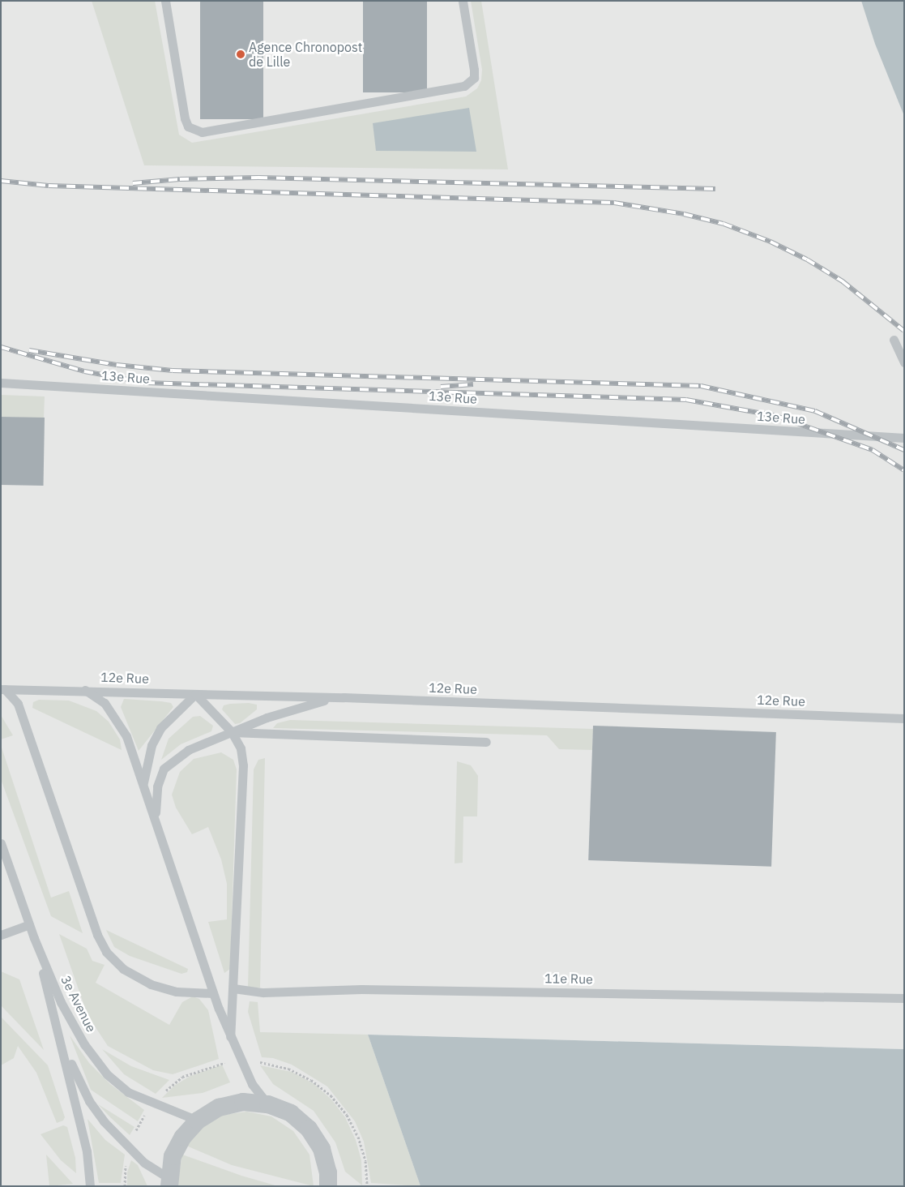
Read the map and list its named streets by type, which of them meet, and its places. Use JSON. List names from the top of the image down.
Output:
{
  "streets": {
    "lane": [
      "13e Rue",
      "12e Rue",
      "11e Rue",
      "3e Avenue"
    ]
  },
  "places": ["Agence Chronopost de Lille"]
}
